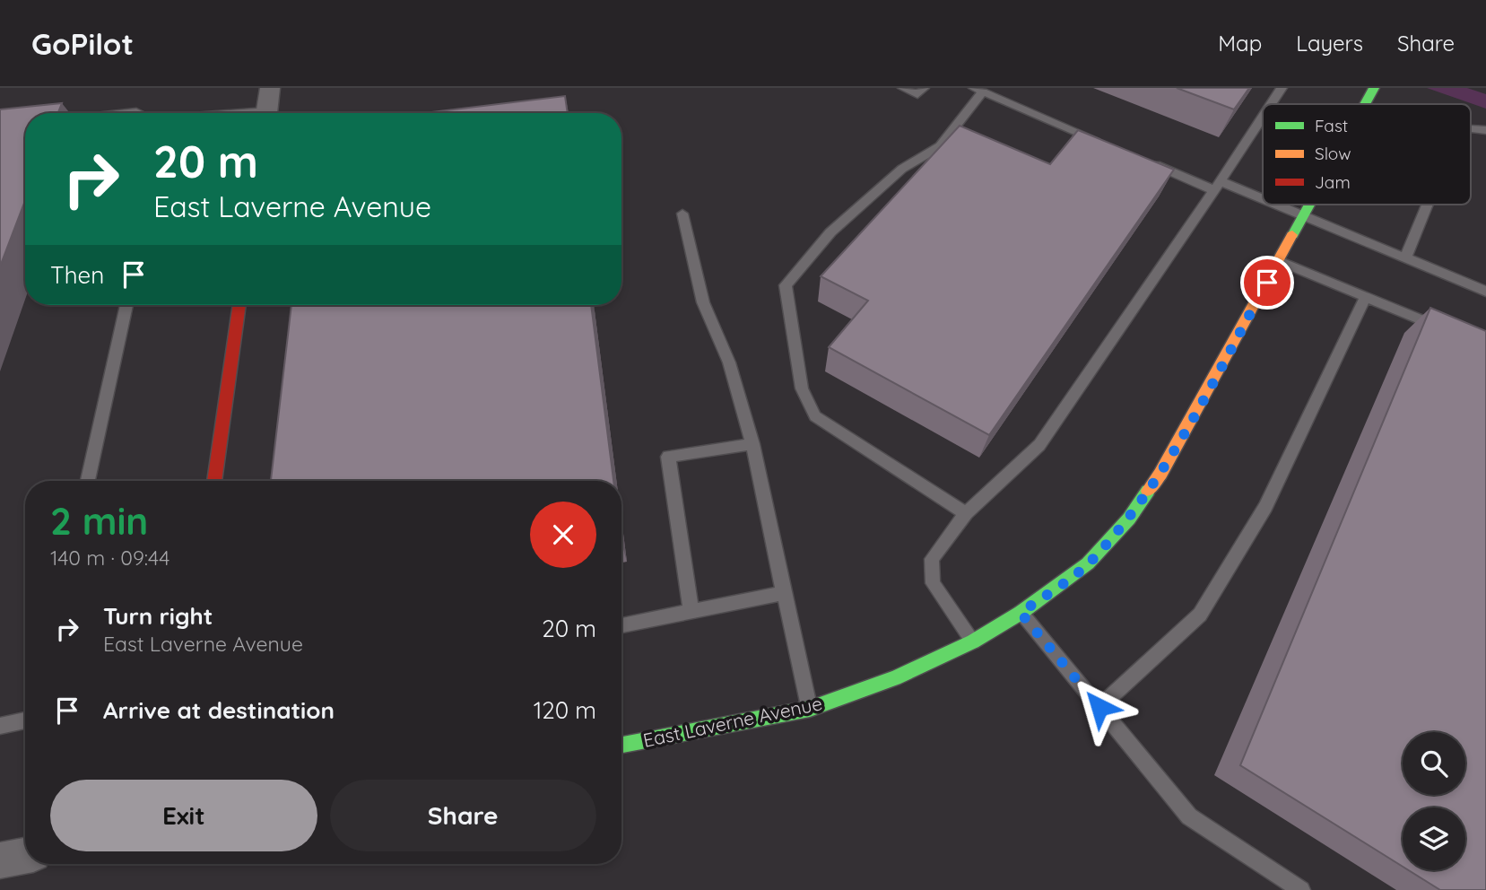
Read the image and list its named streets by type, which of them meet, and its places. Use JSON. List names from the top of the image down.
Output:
{
  "streets": {
    "street": ["East Laverne Avenue"]
  },
  "legend": ["Fast", "Slow", "Jam"],
  "page": {
    "header": "GoPilot",
    "nav": ["Map", "Layers", "Share"],
    "turn": ["20 m", "East Laverne Avenue"],
    "then": "Then",
    "heading": ["2 min", "140 m · 09:44"],
    "list": [
      {
        "name": "Turn right",
        "note": "East Laverne Avenue",
        "value": "20 m"
      },
      {
        "name": "Arrive at destination",
        "value": "120 m"
      }
    ],
    "buttons": ["Exit", "Share"]
  }
}
